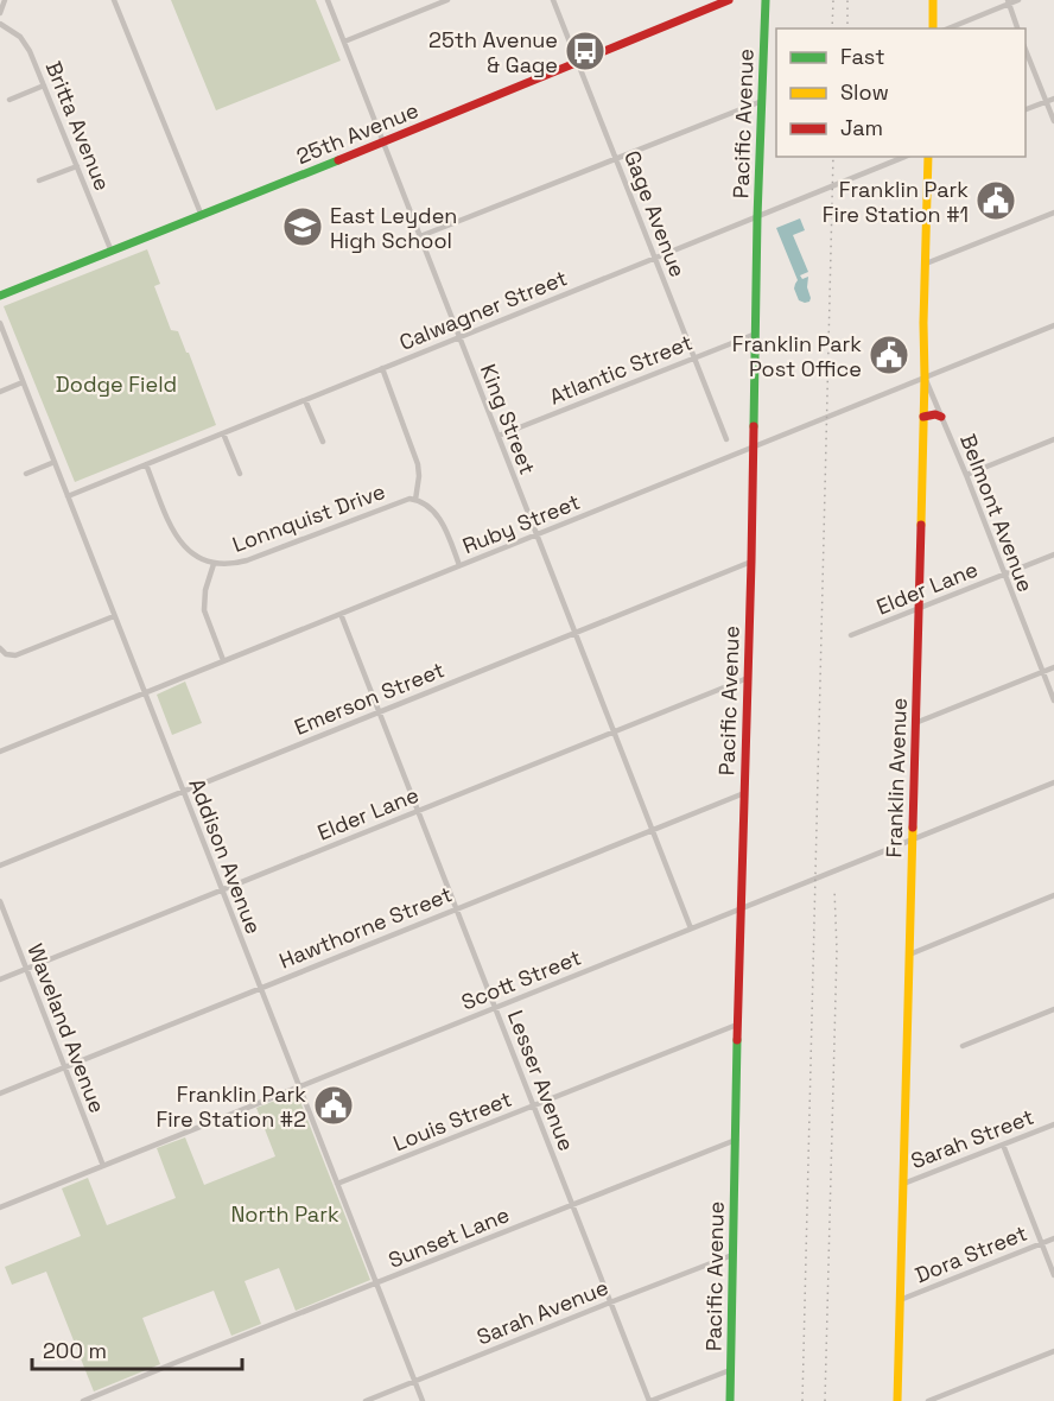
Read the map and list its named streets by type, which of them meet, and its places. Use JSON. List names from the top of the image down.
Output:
{
  "streets": {
    "street": [
      "Pacific Avenue",
      "Britta Avenue",
      "25th Avenue",
      "Gage Avenue",
      "Calwagner Street",
      "Atlantic Street",
      "King Street",
      "Belmont Avenue",
      "Lonnquist Drive",
      "Ruby Street",
      "Elder Lane",
      "Emerson Street",
      "Franklin Avenue",
      "Addison Avenue",
      "Hawthorne Street",
      "Scott Street",
      "Waveland Avenue",
      "Lesser Avenue",
      "Louis Street",
      "Sarah Street",
      "Sunset Lane",
      "Dora Street",
      "Sarah Avenue"
    ]
  },
  "crossings": [
    ["Pacific Avenue", "Calwagner Street"],
    ["Pacific Avenue", "Atlantic Street"],
    ["Pacific Avenue", "Ruby Street"],
    ["Pacific Avenue", "Elder Lane"],
    ["Pacific Avenue", "Emerson Street"],
    ["Pacific Avenue", "Hawthorne Street"],
    ["Pacific Avenue", "Scott Street"],
    ["Pacific Avenue", "Louis Street"],
    ["Pacific Avenue", "Sunset Lane"],
    ["Pacific Avenue", "Sarah Avenue"],
    ["Britta Avenue", "25th Avenue"],
    ["25th Avenue", "Gage Avenue"],
    ["25th Avenue", "King Street"],
    ["Gage Avenue", "Calwagner Street"],
    ["Gage Avenue", "Atlantic Street"],
    ["Calwagner Street", "King Street"],
    ["Calwagner Street", "Lonnquist Drive"],
    ["Calwagner Street", "Addison Avenue"],
    ["Atlantic Street", "King Street"],
    ["King Street", "Ruby Street"],
    ["King Street", "Elder Lane"],
    ["King Street", "Emerson Street"],
    ["King Street", "Hawthorne Street"],
    ["King Street", "Scott Street"],
    ["Belmont Avenue", "Ruby Street"],
    ["Belmont Avenue", "Elder Lane"],
    ["Belmont Avenue", "Franklin Avenue"],
    ["Lonnquist Drive", "Ruby Street"],
    ["Ruby Street", "Franklin Avenue"],
    ["Ruby Street", "Addison Avenue"],
    ["Ruby Street", "Lesser Avenue"],
    ["Elder Lane", "Franklin Avenue"],
    ["Elder Lane", "Addison Avenue"],
    ["Elder Lane", "Waveland Avenue"],
    ["Elder Lane", "Lesser Avenue"],
    ["Emerson Street", "Addison Avenue"],
    ["Emerson Street", "Lesser Avenue"],
    ["Franklin Avenue", "Scott Street"],
    ["Franklin Avenue", "Sarah Street"],
    ["Franklin Avenue", "Dora Street"],
    ["Addison Avenue", "Hawthorne Street"],
    ["Addison Avenue", "Scott Street"],
    ["Addison Avenue", "Louis Street"],
    ["Addison Avenue", "Sunset Lane"],
    ["Addison Avenue", "Sarah Avenue"],
    ["Hawthorne Street", "Waveland Avenue"],
    ["Hawthorne Street", "Lesser Avenue"],
    ["Scott Street", "Waveland Avenue"],
    ["Scott Street", "Lesser Avenue"],
    ["Lesser Avenue", "Louis Street"],
    ["Lesser Avenue", "Sunset Lane"],
    ["Lesser Avenue", "Sarah Avenue"]
  ],
  "parks": ["Dodge Field", "North Park"],
  "places": {
    "bus stop": ["25th Avenue & Gage"],
    "public building": ["Franklin Park Fire Station #1", "Franklin Park Post Office", "Franklin Park Fire Station #2"],
    "school or university": ["East Leyden High School"]
  },
  "legend": ["Fast", "Slow", "Jam"],
  "scale_bar": "200 m"
}
